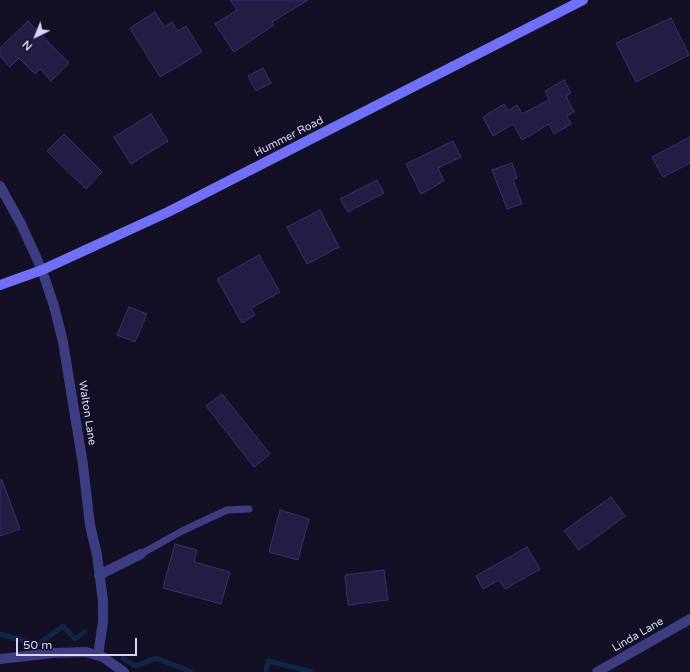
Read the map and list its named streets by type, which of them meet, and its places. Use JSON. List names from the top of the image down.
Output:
{
  "streets": {
    "main road": ["Hummer Road"],
    "street": ["Walton Lane", "Linda Lane"]
  },
  "crossings": [
    ["Hummer Road", "Walton Lane"]
  ],
  "scale_bar": "50 m",
  "north": "bottom left"
}
